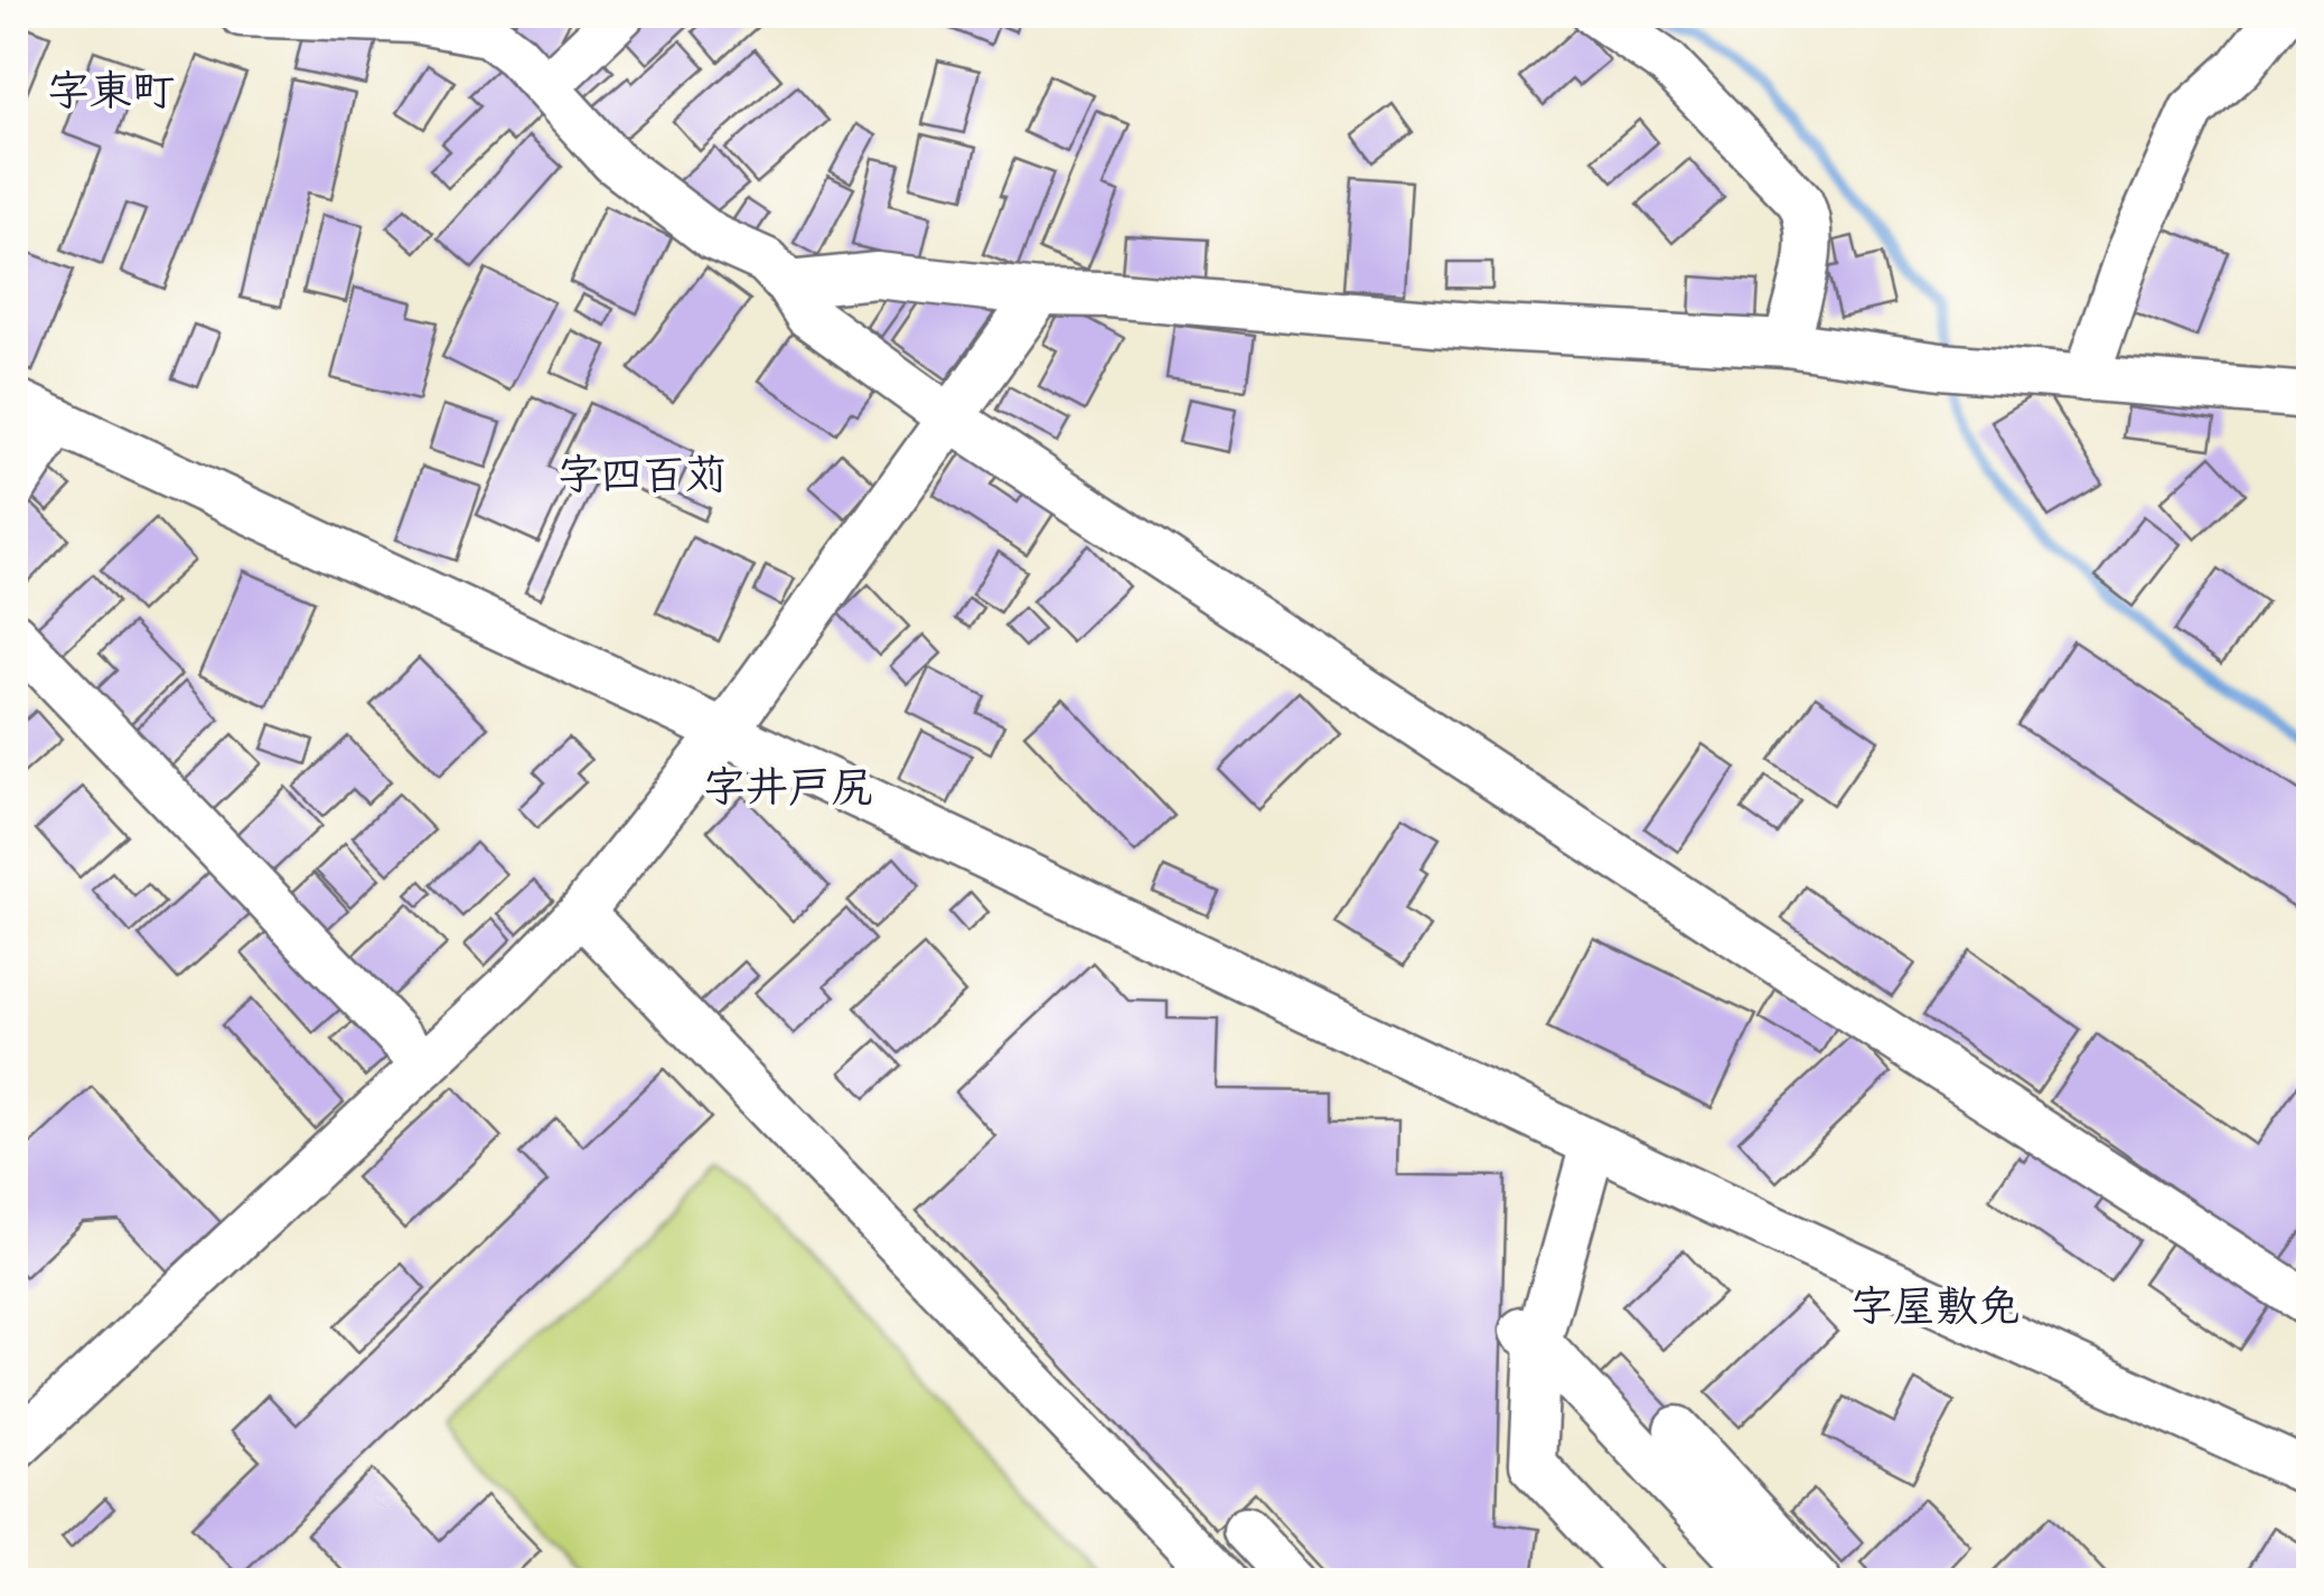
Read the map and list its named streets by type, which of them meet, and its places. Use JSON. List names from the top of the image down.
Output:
{
  "districts": [
    "字東町",
    "字四百苅",
    "字井戸尻",
    "字屋敷免"
  ]
}
